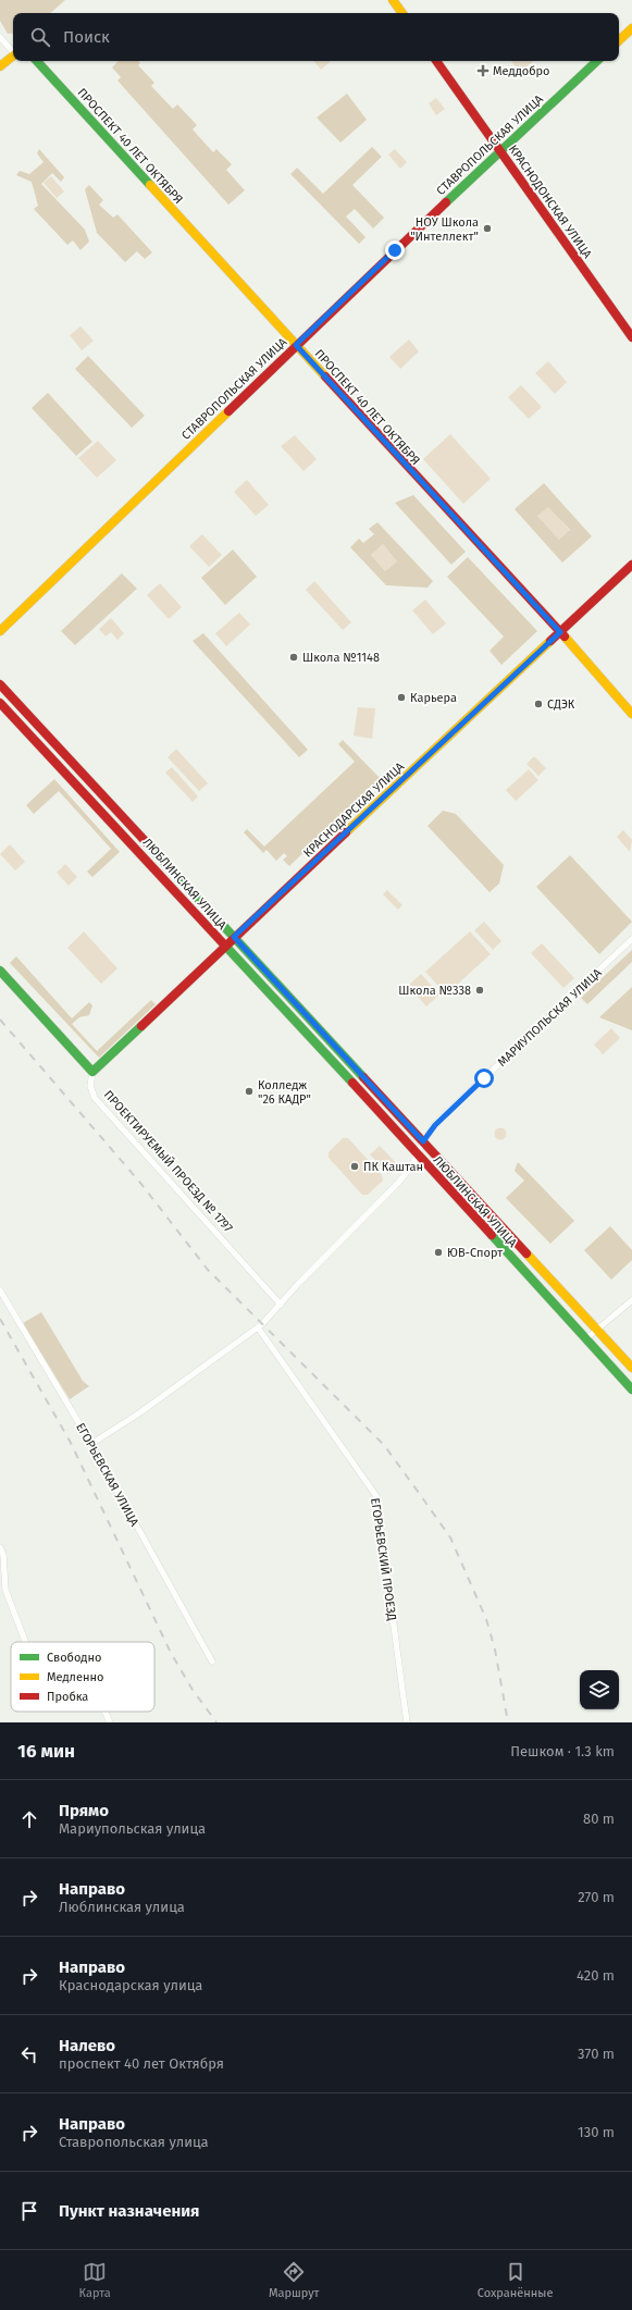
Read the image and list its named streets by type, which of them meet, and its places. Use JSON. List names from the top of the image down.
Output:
{
  "streets": {
    "main road": [
      "СТАВРОПОЛЬСКАЯ УЛИЦА",
      "ПРОСПЕКТ 40 ЛЕТ ОКТЯБРЯ",
      "КРАСНОДОНСКАЯ УЛИЦА",
      "КРАСНОДАРСКАЯ УЛИЦА",
      "ЛЮБЛИНСКАЯ УЛИЦА"
    ],
    "street": [
      "МАРИУПОЛЬСКАЯ УЛИЦА",
      "ПРОЕКТИРУЕМЫЙ ПРОЕЗД № 1797",
      "ЕГОРЬЕВСКАЯ УЛИЦА",
      "ЕГОРЬЕВСКИЙ ПРОЕЗД"
    ]
  },
  "crossings": [
    ["СТАВРОПОЛЬСКАЯ УЛИЦА", "ПРОСПЕКТ 40 ЛЕТ ОКТЯБРЯ"],
    ["СТАВРОПОЛЬСКАЯ УЛИЦА", "КРАСНОДОНСКАЯ УЛИЦА"],
    ["ПРОСПЕКТ 40 ЛЕТ ОКТЯБРЯ", "КРАСНОДАРСКАЯ УЛИЦА"],
    ["КРАСНОДАРСКАЯ УЛИЦА", "ЛЮБЛИНСКАЯ УЛИЦА"],
    ["КРАСНОДАРСКАЯ УЛИЦА", "ПРОЕКТИРУЕМЫЙ ПРОЕЗД № 1797"],
    ["ЛЮБЛИНСКАЯ УЛИЦА", "МАРИУПОЛЬСКАЯ УЛИЦА"]
  ],
  "places": {
    "health": ["Меддобро"],
    "other": [
      "НОУ Школа \"Интеллект\"",
      "Школа №1148",
      "Карьера",
      "СДЭК",
      "Школа №338",
      "Колледж \"26 КАДР\"",
      "ПК Каштан",
      "ЮВ-Спорт"
    ]
  },
  "legend": ["Свободно", "Медленно", "Пробка"],
  "page": {
    "search": "Поиск",
    "heading": ["16 мин", "Пешком · 1.3 km"],
    "list": [
      ["Прямо", "Мариупольская улица", "80 m"],
      ["Направо", "Люблинская улица", "270 m"],
      ["Направо", "Краснодарская улица", "420 m"],
      ["Налево", "проспект 40 лет Октября", "370 m"],
      ["Направо", "Ставропольская улица", "130 m"],
      "Пункт назначения"
    ],
    "nav": ["Карта", "Маршрут", "Сохранённые"]
  }
}
